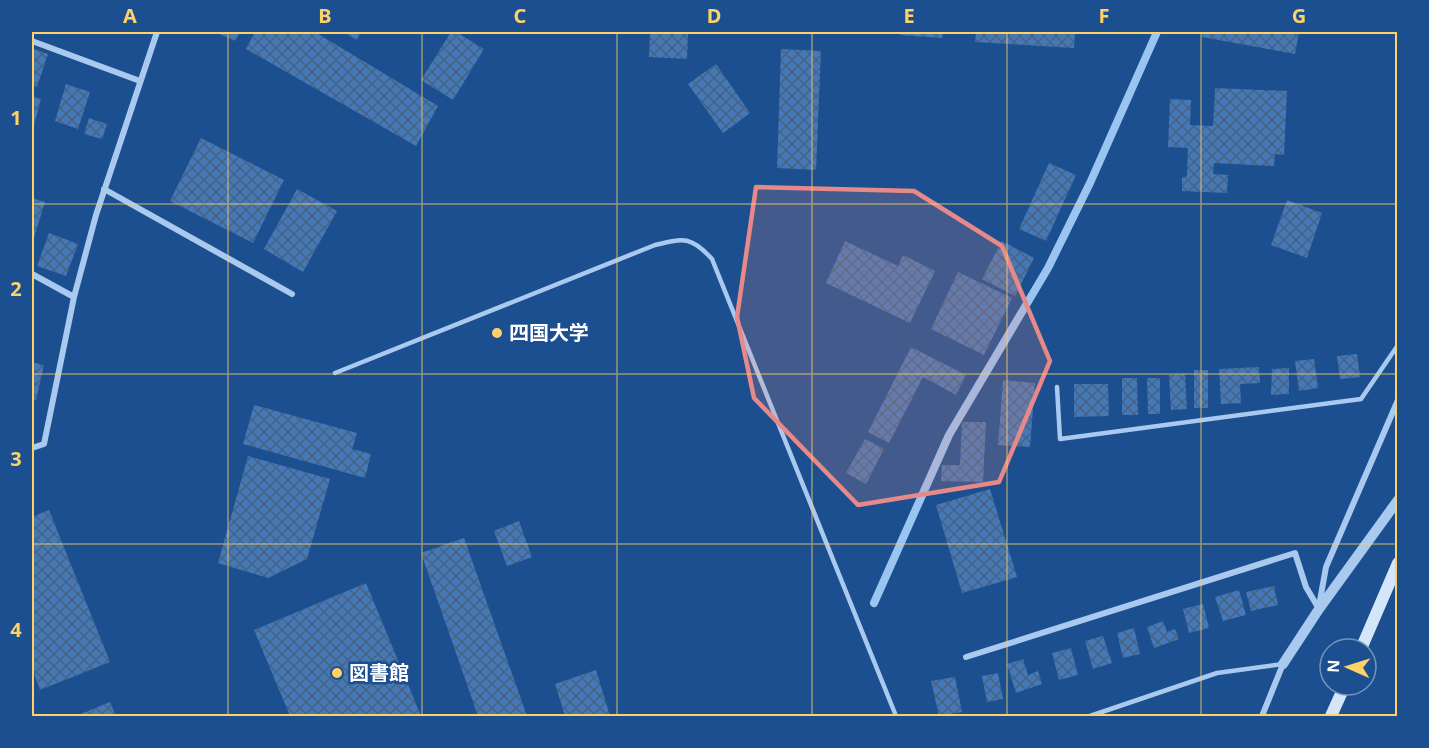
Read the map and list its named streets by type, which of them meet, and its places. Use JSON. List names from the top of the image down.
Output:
{
  "places": ["四国大学", "図書館"],
  "north": "left",
  "grid": {
    "columns": [
      "A",
      "B",
      "C",
      "D",
      "E",
      "F",
      "G"
    ],
    "rows": [
      "1",
      "2",
      "3",
      "4"
    ]
  }
}
